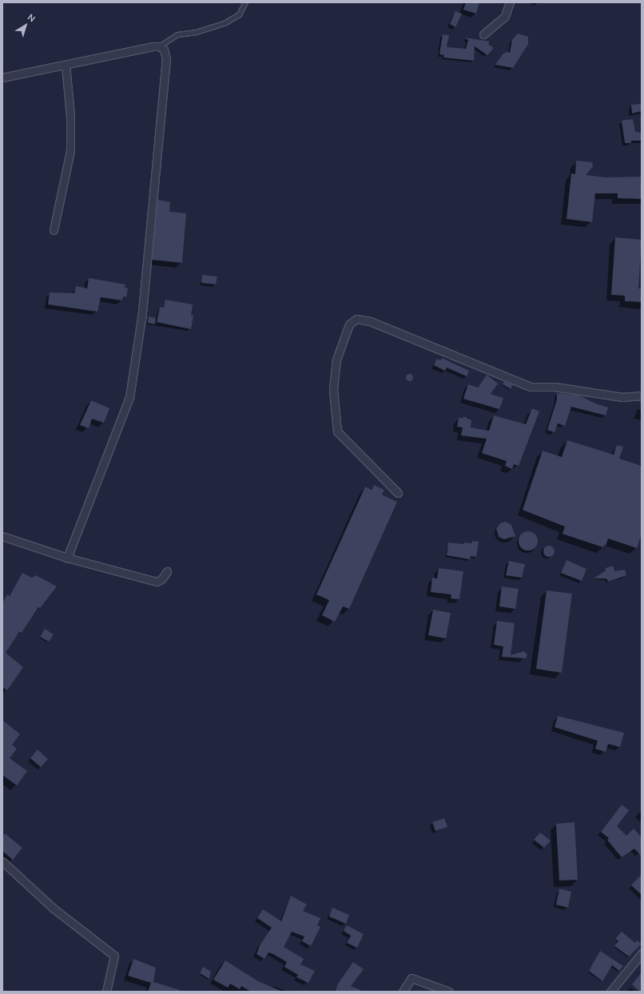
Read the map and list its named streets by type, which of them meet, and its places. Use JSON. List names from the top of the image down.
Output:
{
  "north": "top right"
}
